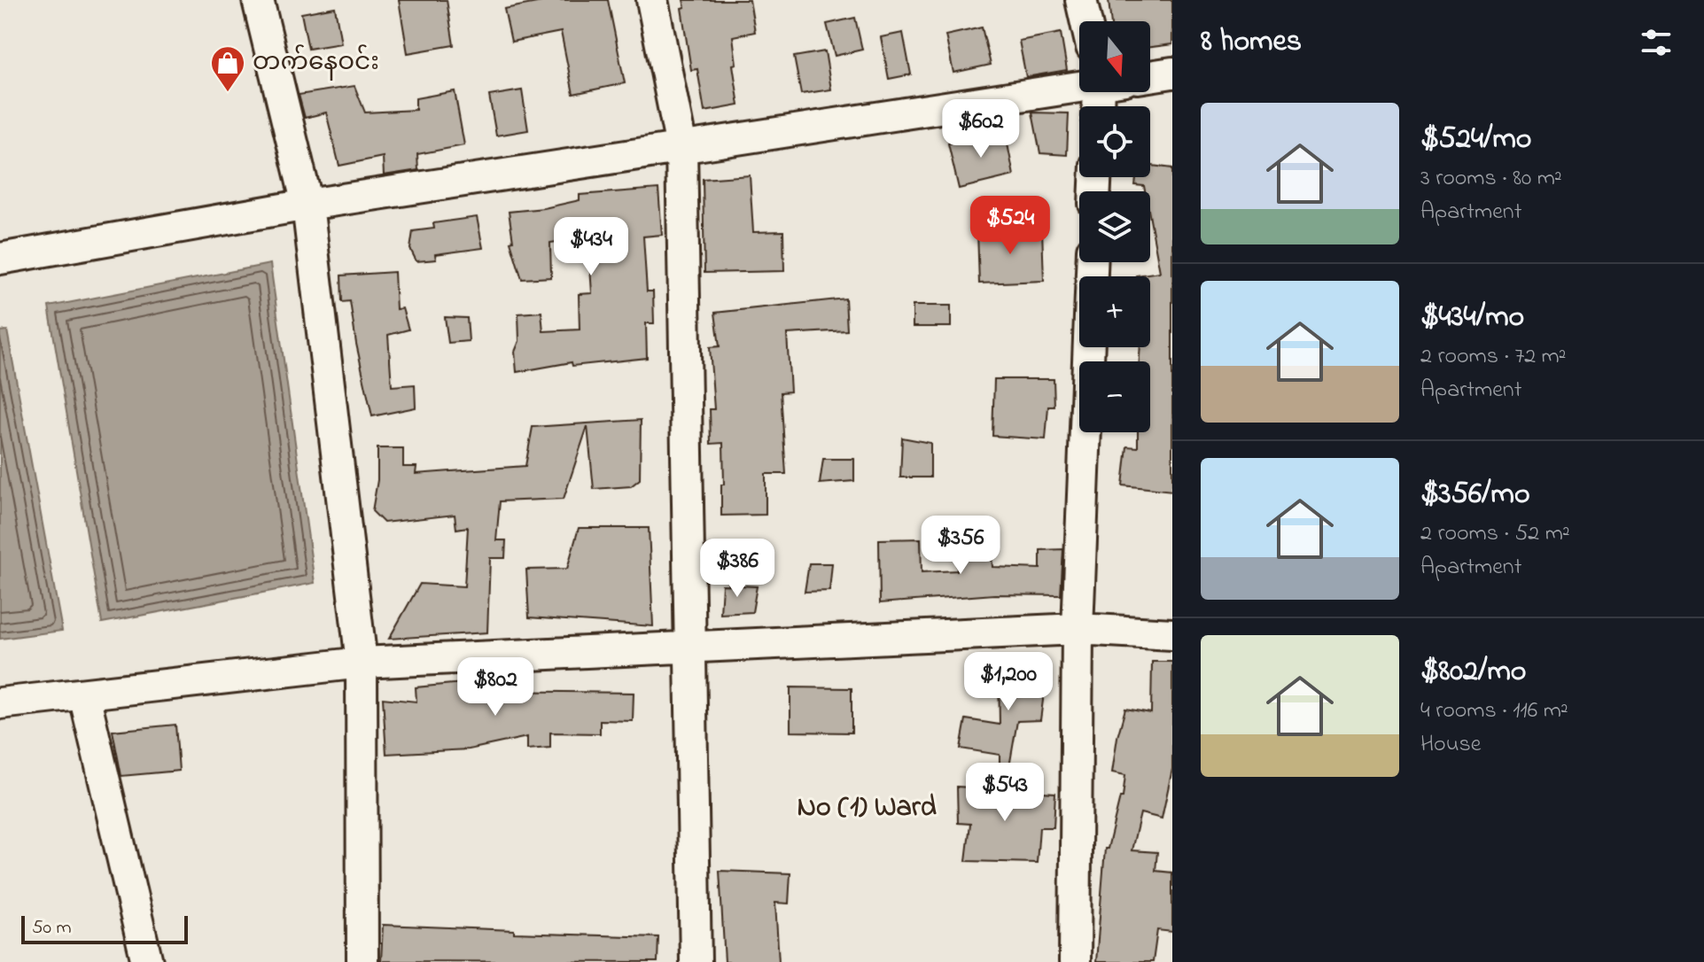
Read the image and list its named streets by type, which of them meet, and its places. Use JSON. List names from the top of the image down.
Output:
{
  "districts": ["No (1) Ward"],
  "places": {
    "shop": ["တက်နေဝင်း"]
  },
  "scale_bar": "50 m",
  "north": "bottom",
  "page": {
    "heading": "8 homes",
    "map_buttons": ["+", "−"],
    "list": [
      {
        "name": "$524/mo",
        "note": "3 rooms · 80 m² · Apartment"
      },
      {
        "name": "$434/mo",
        "note": "2 rooms · 72 m² · Apartment"
      },
      {
        "name": "$356/mo",
        "note": "2 rooms · 52 m² · Apartment"
      },
      {
        "name": "$802/mo",
        "note": "4 rooms · 116 m² · House"
      }
    ],
    "price": [
      "$602",
      "$524",
      "$434",
      "$356",
      "$386",
      "$1,200",
      "$802",
      "$543"
    ],
    "scale": "50 m"
  }
}
